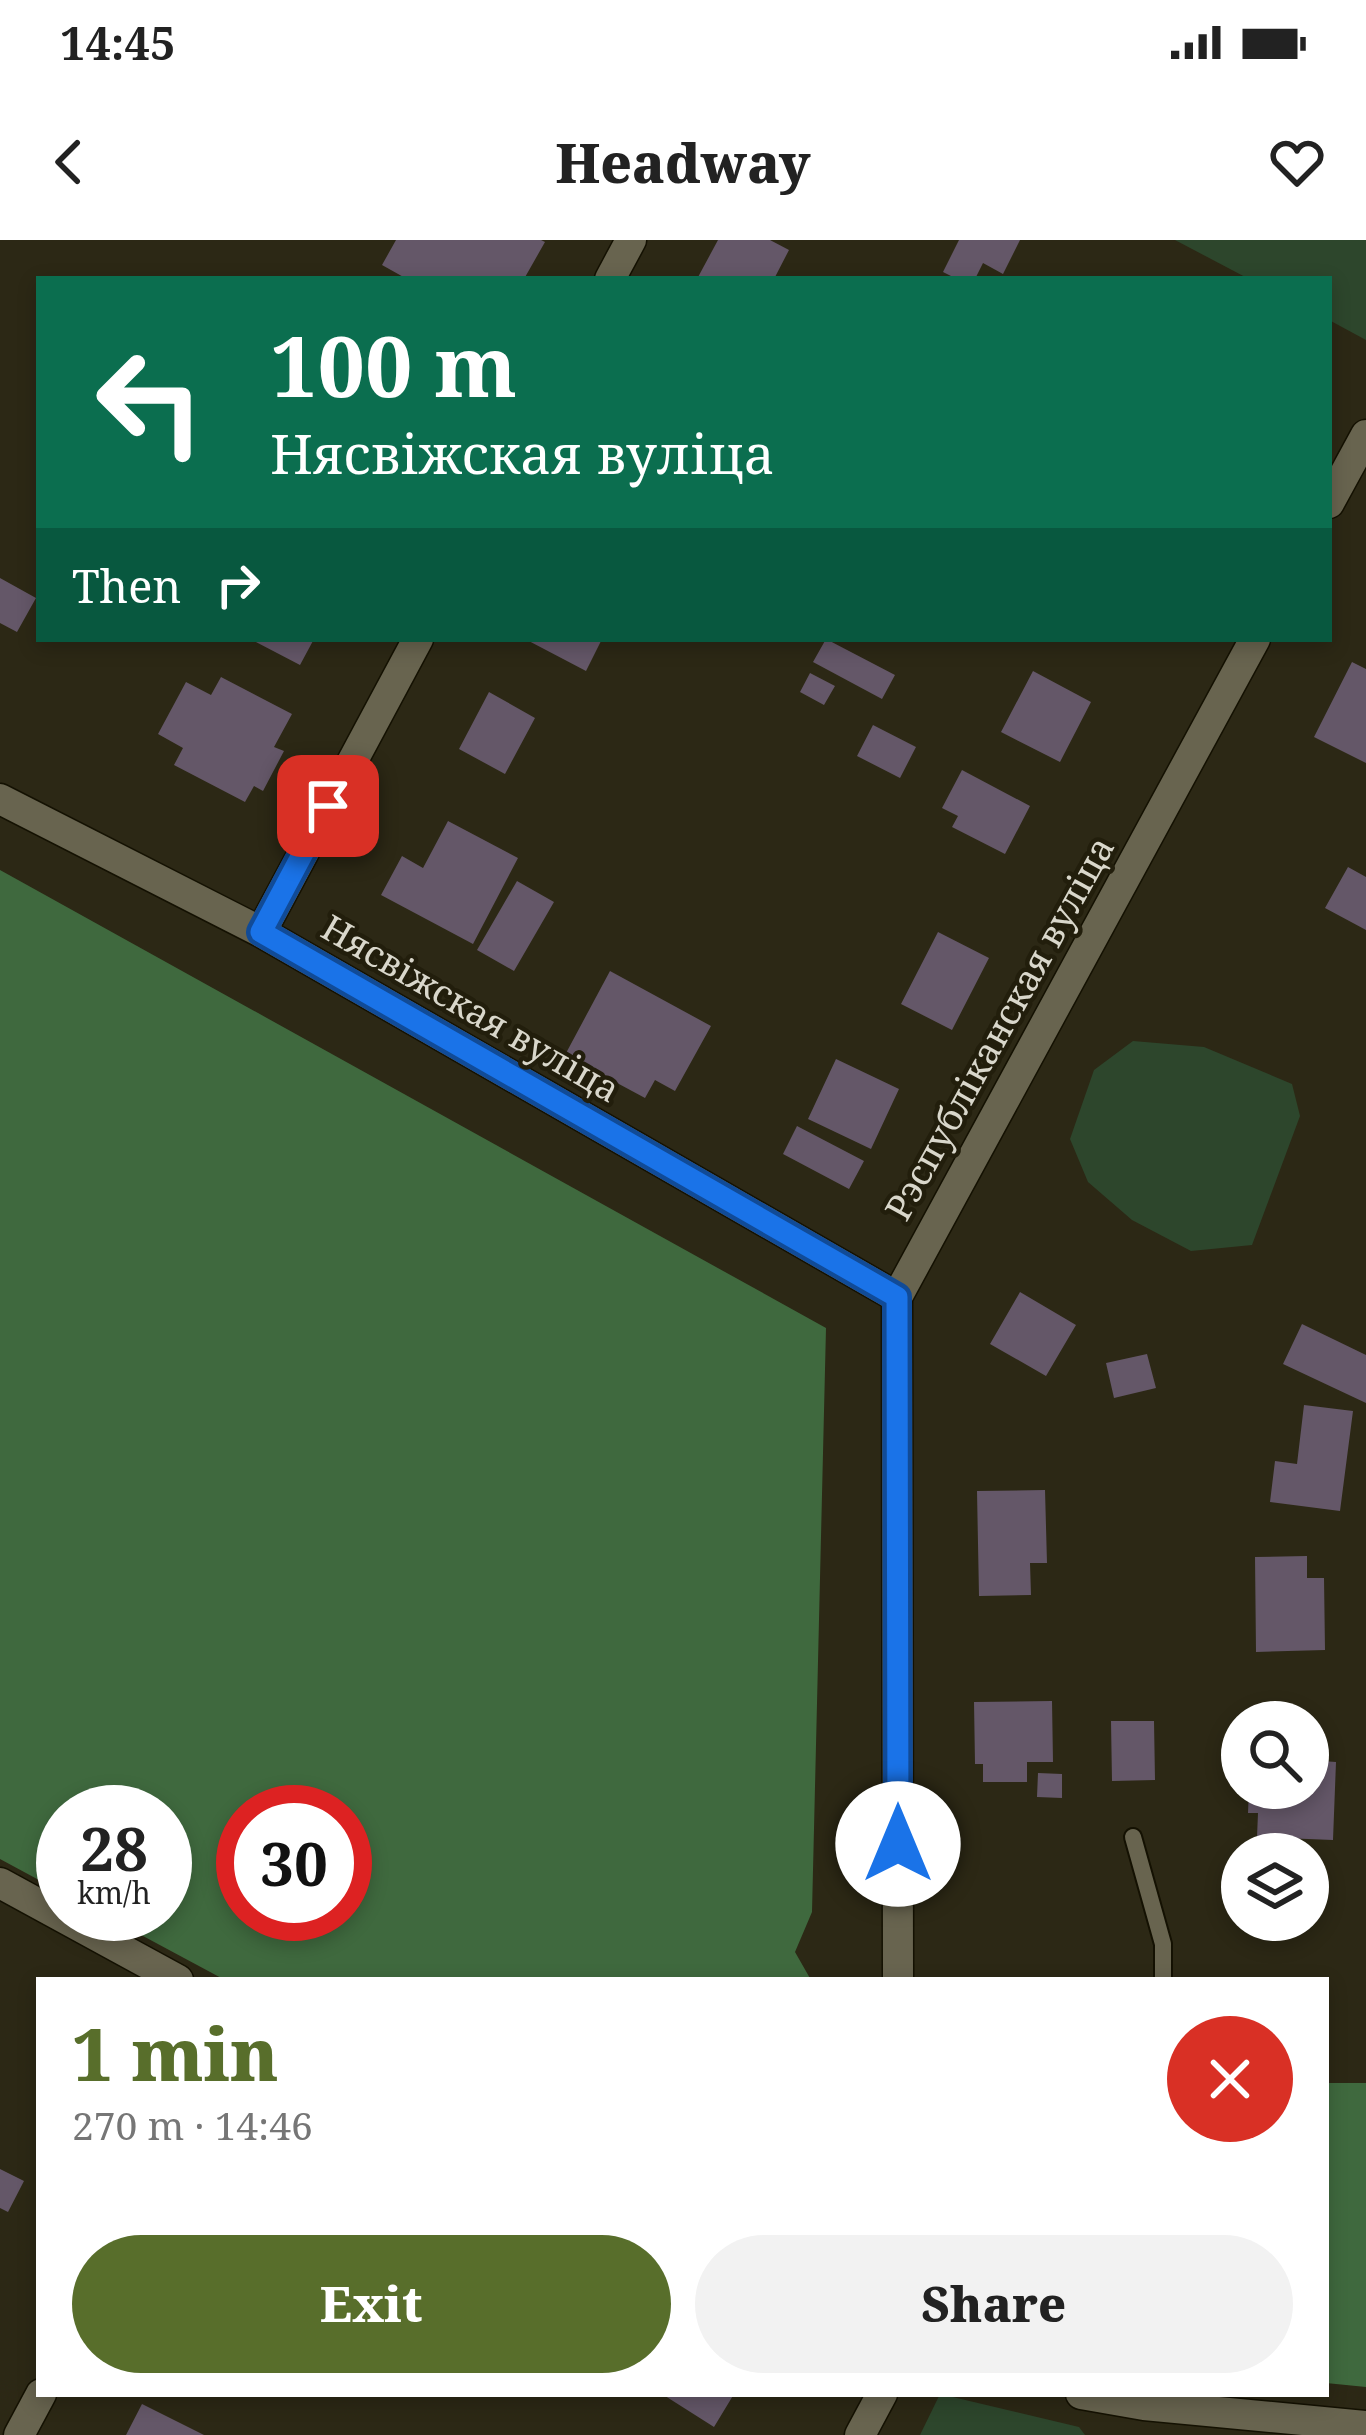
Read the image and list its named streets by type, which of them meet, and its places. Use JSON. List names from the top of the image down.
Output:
{
  "streets": {
    "street": ["Нясвіжская вуліца", "Рэспубліканская вуліца"]
  },
  "crossings": [
    ["Нясвіжская вуліца", "Рэспубліканская вуліца"]
  ],
  "page": {
    "status": "14:45",
    "header": "Headway",
    "turn": ["100 m", "Нясвіжская вуліца"],
    "then": "Then",
    "speed": "28 km/h",
    "limit": "30",
    "heading": ["1 min", "270 m · 14:46"],
    "buttons": ["Exit", "Share"]
  }
}
